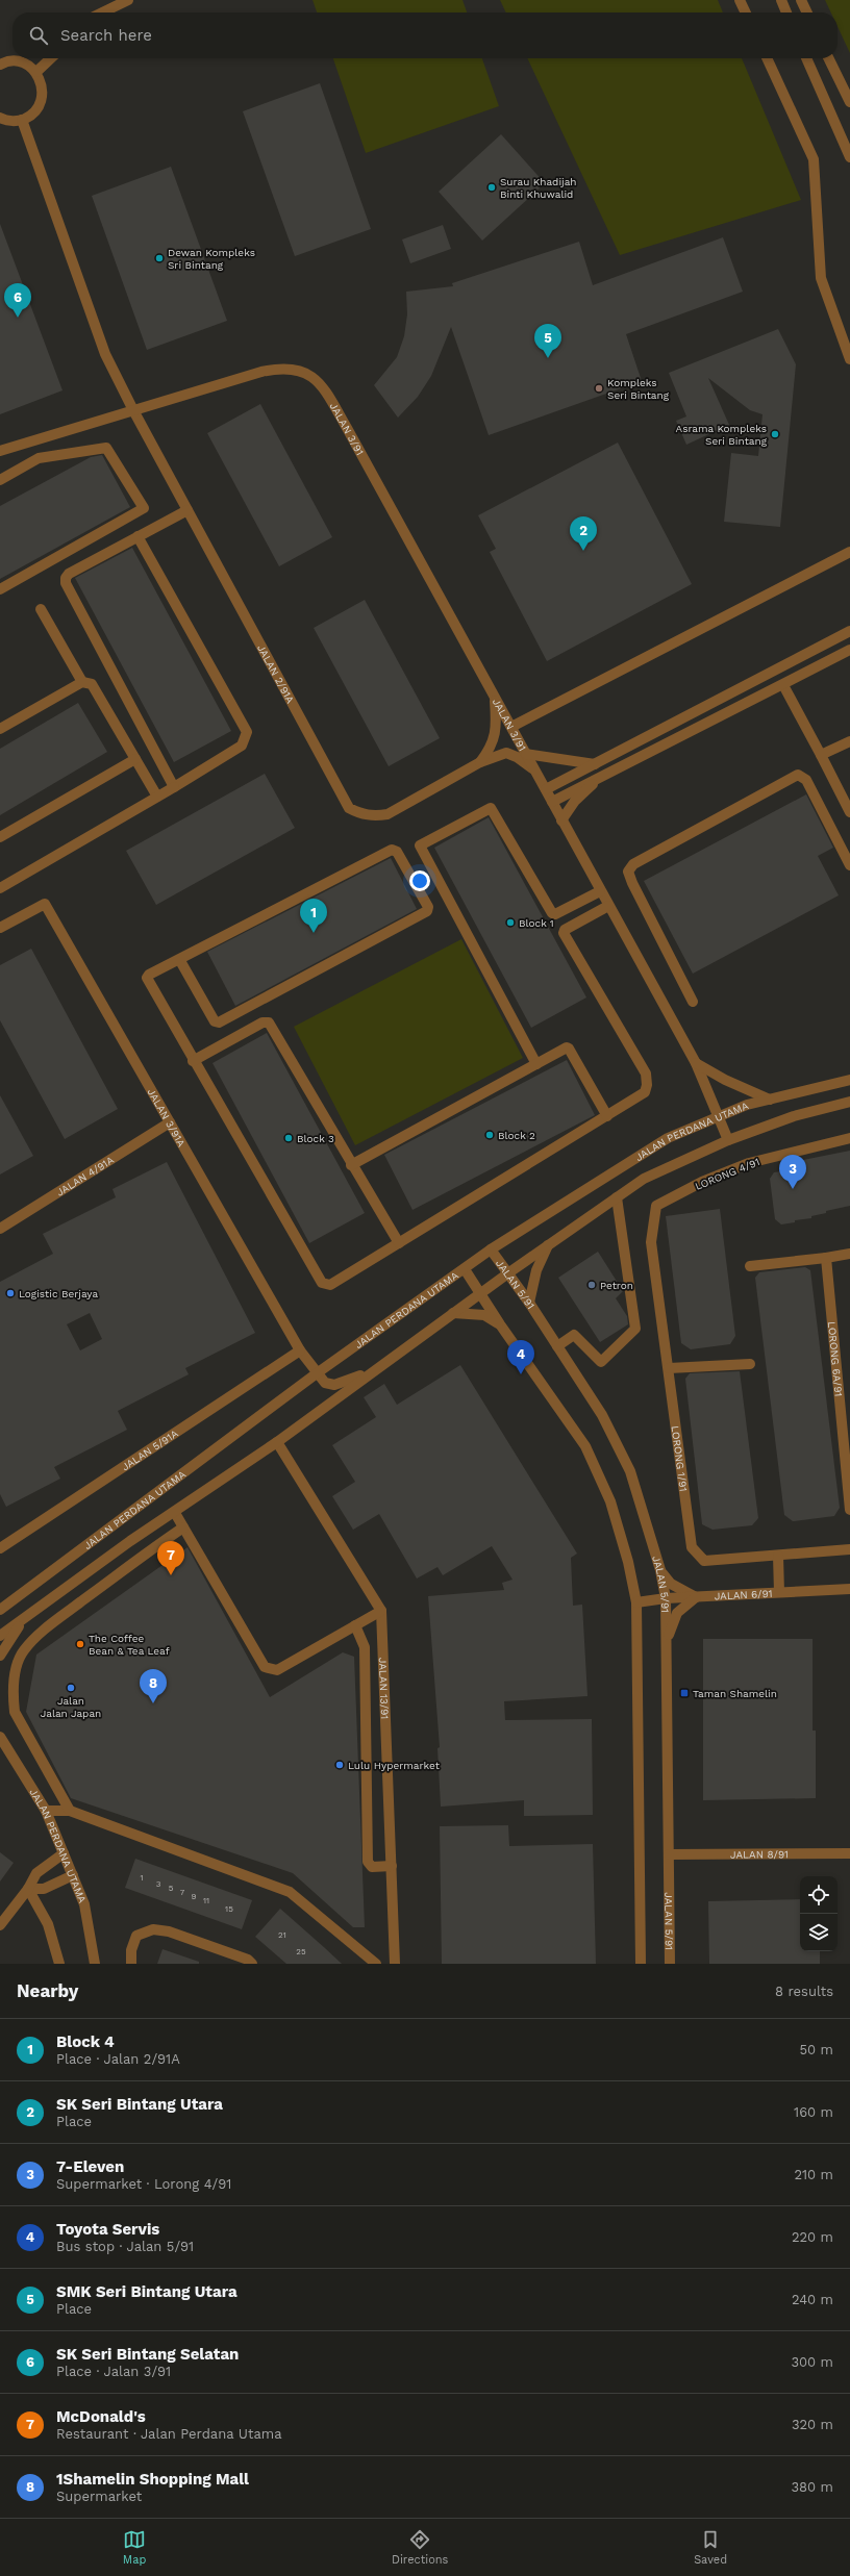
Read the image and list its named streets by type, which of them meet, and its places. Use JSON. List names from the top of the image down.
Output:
{
  "streets": {
    "street": [
      "JALAN 3/91",
      "JALAN 2/91A",
      "JALAN 3/91A",
      "JALAN PERDANA UTAMA",
      "LORONG 4/91",
      "JALAN 4/91A",
      "JALAN 5/91",
      "LORONG 6A/91",
      "JALAN 5/91A",
      "LORONG 1/91",
      "JALAN 6/91",
      "JALAN 13/91",
      "JALAN 8/91"
    ]
  },
  "crossings": [
    ["JALAN 3/91", "JALAN 2/91A"],
    ["JALAN 3/91", "JALAN PERDANA UTAMA"],
    ["JALAN 3/91A", "JALAN PERDANA UTAMA"],
    ["JALAN 3/91A", "JALAN 4/91A"],
    ["JALAN 3/91A", "JALAN 5/91A"],
    ["JALAN PERDANA UTAMA", "JALAN 5/91"],
    ["LORONG 4/91", "LORONG 1/91"],
    ["JALAN 5/91", "JALAN 6/91"],
    ["JALAN 5/91", "JALAN 8/91"]
  ],
  "places": {
    "other": [
      "Surau Khadijah Binti Khuwalid",
      "Dewan Kompleks Sri Bintang",
      "Kompleks Seri Bintang",
      "Asrama Kompleks Seri Bintang",
      "Block 1",
      "Block 2",
      "Block 3",
      "Petron",
      "Logistic Berjaya",
      "The Coffee Bean & Tea Leaf",
      "Jalan Jalan Japan",
      "Lulu Hypermarket"
    ],
    "transit": ["Taman Shamelin"]
  },
  "house_numbers": [
    "1",
    "3",
    "5",
    "7",
    "9",
    "11",
    "15",
    "21",
    "25"
  ],
  "page": {
    "search": "Search here",
    "pins": [
      "6",
      "5",
      "2",
      "1",
      "3",
      "4",
      "7",
      "8"
    ],
    "heading": ["Nearby", "8 results"],
    "list": [
      {
        "mark": "1",
        "name": "Block 4",
        "note": "Place · Jalan 2/91A",
        "value": "50 m"
      },
      {
        "mark": "2",
        "name": "SK Seri Bintang Utara",
        "note": "Place",
        "value": "160 m"
      },
      {
        "mark": "3",
        "name": "7-Eleven",
        "note": "Supermarket · Lorong 4/91",
        "value": "210 m"
      },
      {
        "mark": "4",
        "name": "Toyota Servis",
        "note": "Bus stop · Jalan 5/91",
        "value": "220 m"
      },
      {
        "mark": "5",
        "name": "SMK Seri Bintang Utara",
        "note": "Place",
        "value": "240 m"
      },
      {
        "mark": "6",
        "name": "SK Seri Bintang Selatan",
        "note": "Place · Jalan 3/91",
        "value": "300 m"
      },
      {
        "mark": "7",
        "name": "McDonald's",
        "note": "Restaurant · Jalan Perdana Utama",
        "value": "320 m"
      },
      {
        "mark": "8",
        "name": "1Shamelin Shopping Mall",
        "note": "Supermarket",
        "value": "380 m"
      }
    ],
    "nav": ["Map", "Directions", "Saved"]
  }
}
